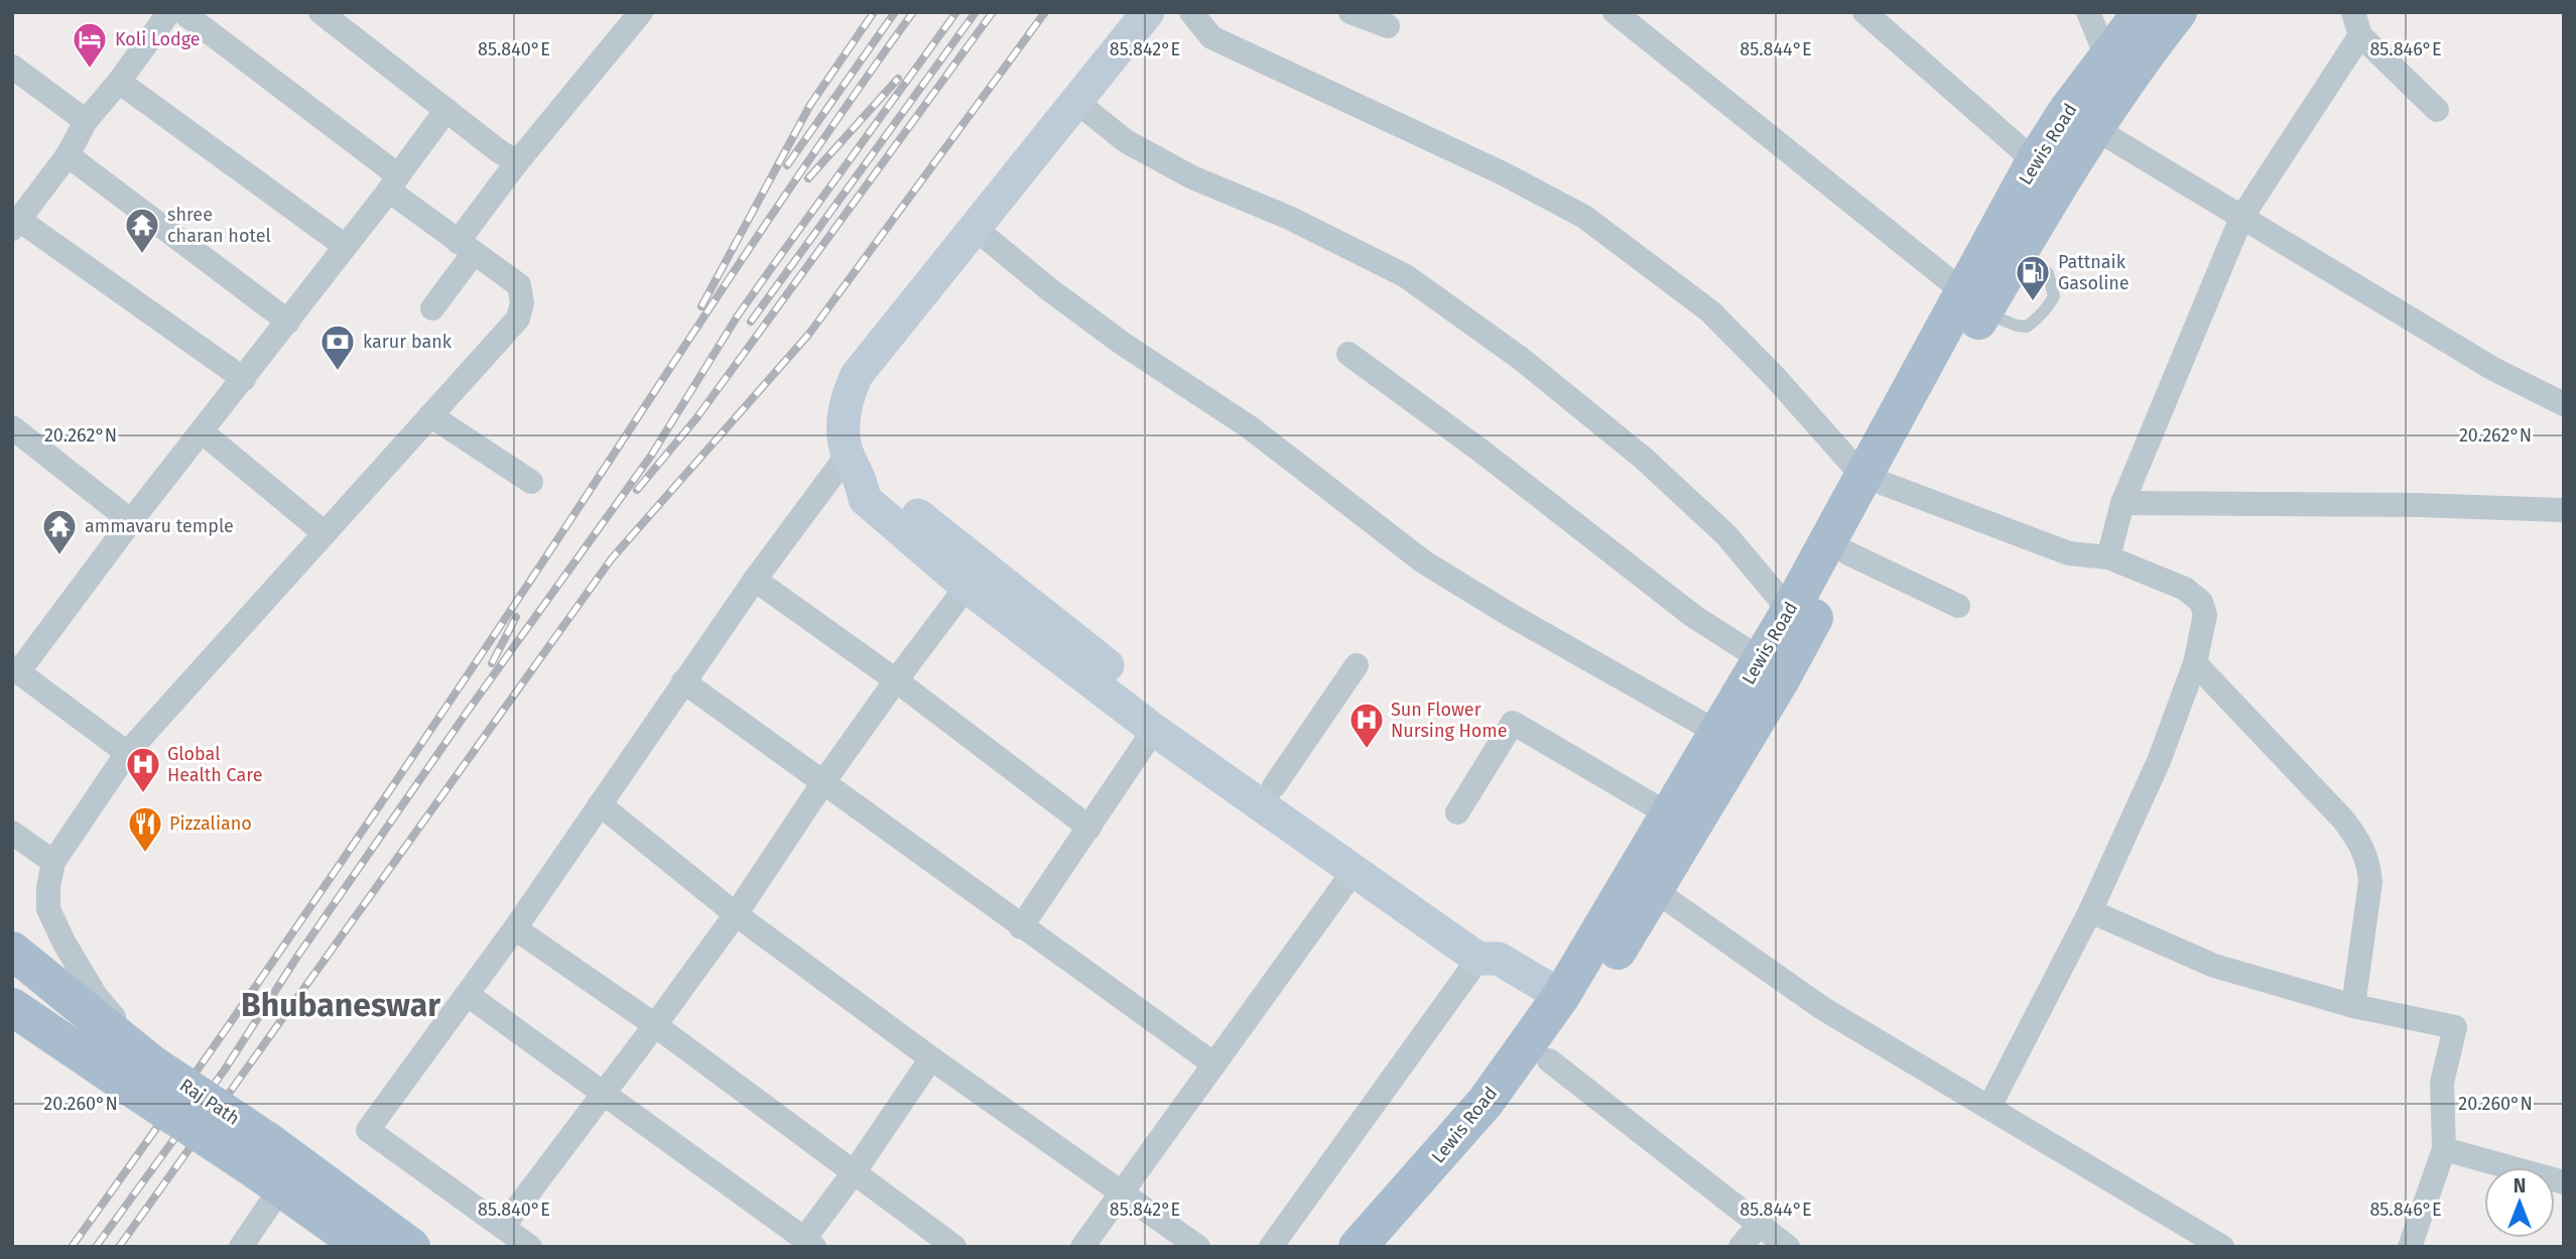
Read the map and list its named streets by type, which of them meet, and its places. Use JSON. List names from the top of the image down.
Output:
{
  "streets": {
    "main road": ["Lewis Road", "Raj Path"]
  },
  "districts": ["Bhubaneswar"],
  "places": {
    "hotel": ["Koli Lodge"],
    "temple": ["shree charan hotel", "ammavaru temple"],
    "fuel station": ["Pattnaik Gasoline"],
    "bank": ["karur bank"],
    "hospital": ["Sun Flower Nursing Home", "Global Health Care"],
    "restaurant": ["Pizzaliano"]
  },
  "north": "top",
  "coordinates": [
    "85.840°E",
    "85.842°E",
    "85.844°E",
    "85.846°E",
    "20.262°N",
    "20.260°N"
  ]
}
